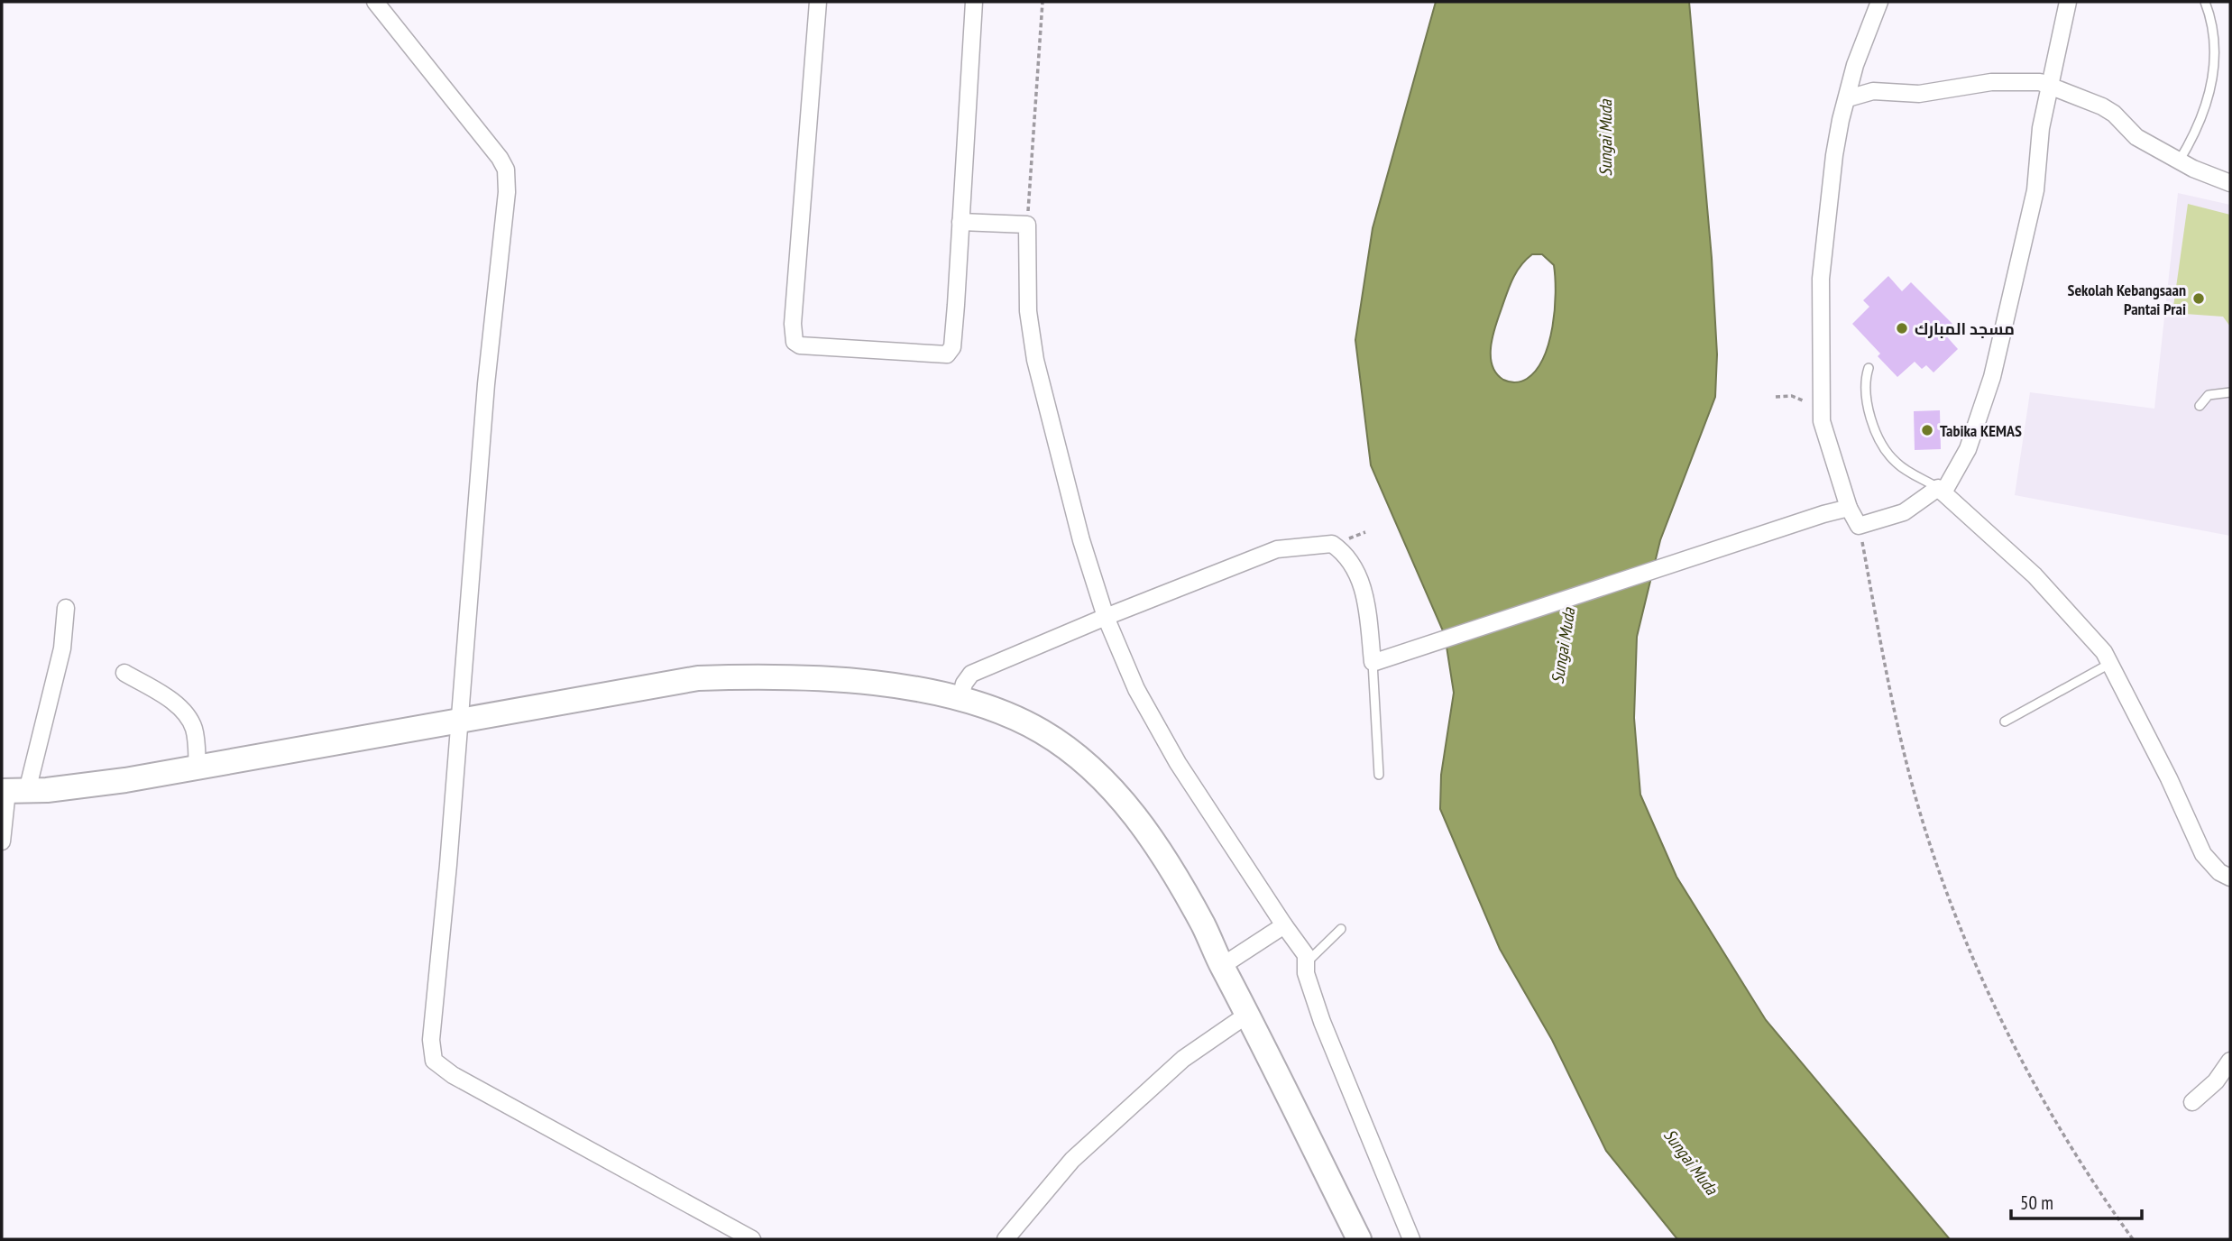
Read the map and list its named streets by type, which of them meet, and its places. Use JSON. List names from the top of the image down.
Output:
{
  "water": ["Sungai Muda"],
  "places": ["Sekolah Kebangsaan Pantai Prai", "مسجد المبارك", "Tabika KEMAS"],
  "scale_bar": "50 m"
}
